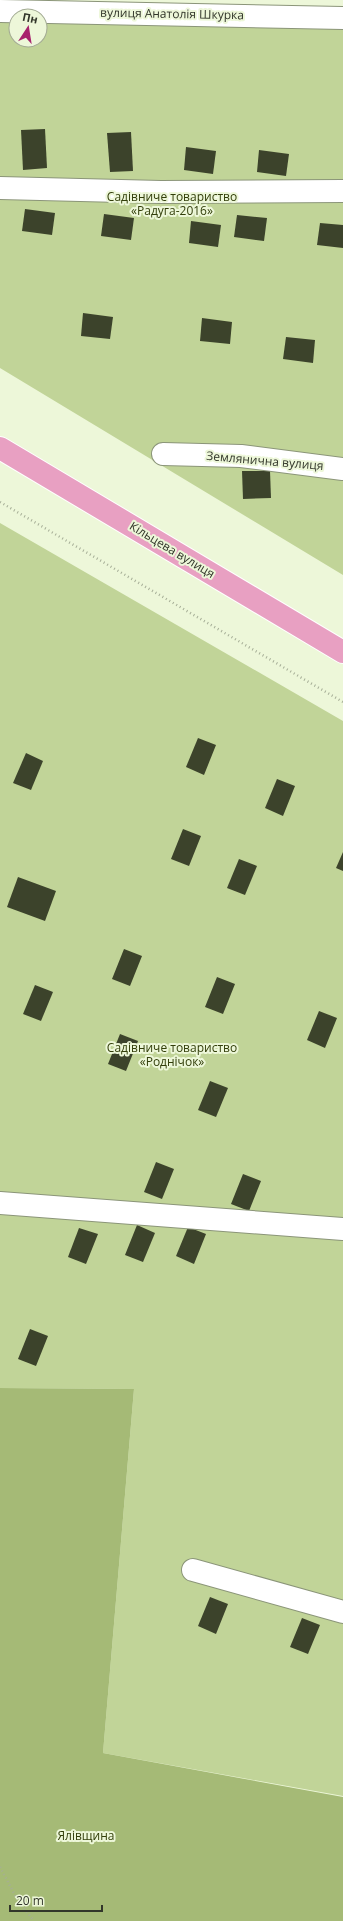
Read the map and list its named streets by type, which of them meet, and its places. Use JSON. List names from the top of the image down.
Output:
{
  "streets": {
    "main road": ["Кільцева вулиця"],
    "street": ["вулиця Анатолія Шкурка", "Землянична вулиця"]
  },
  "parks": ["Садівниче товариство «Радуга-2016»", "Садівниче товариство «Роднічок»", "Ялівщина"],
  "scale_bar": "20 m",
  "north": "top"
}
